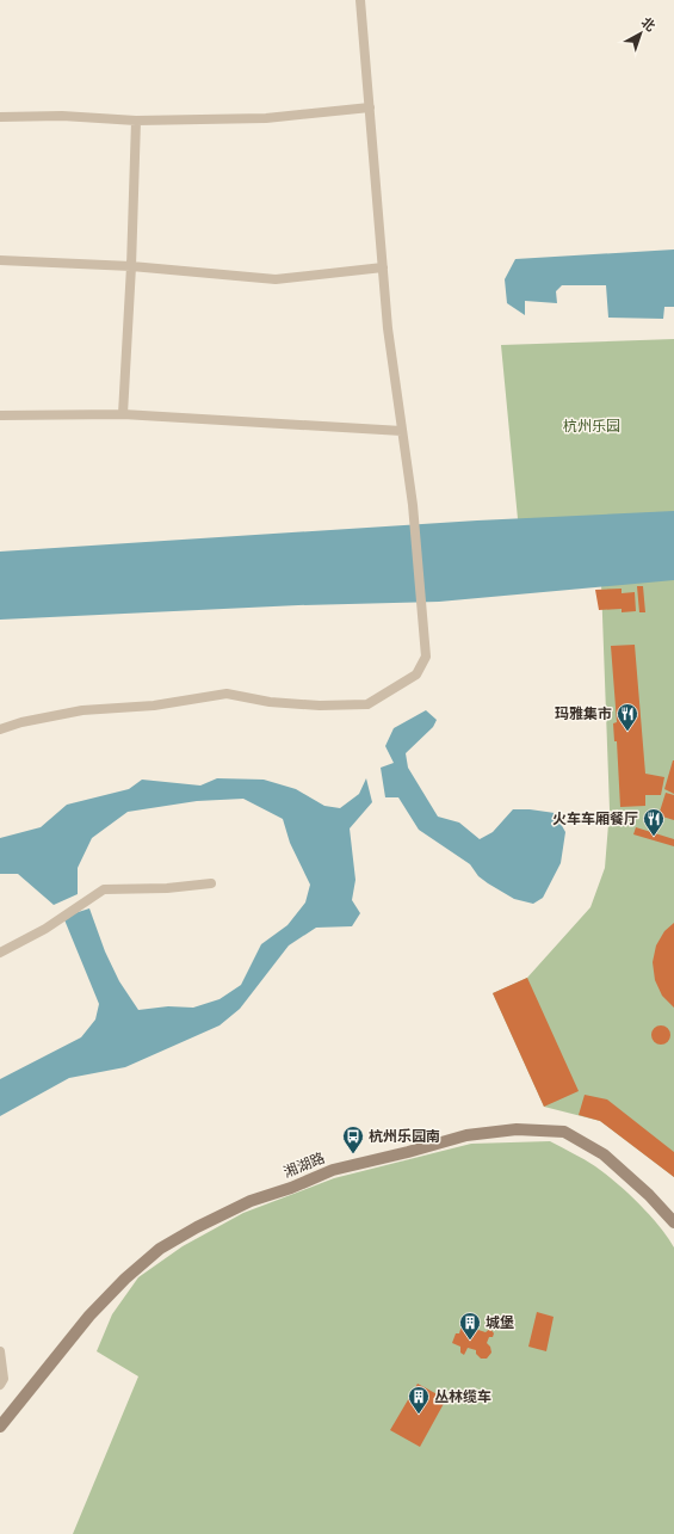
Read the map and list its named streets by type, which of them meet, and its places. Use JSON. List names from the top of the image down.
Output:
{
  "streets": {
    "main road": ["湘湖路"]
  },
  "parks": ["杭州乐园"],
  "places": {
    "restaurant": ["玛雅集市", "火车车厢餐厅"],
    "bus stop": ["杭州乐园南"],
    "building": ["城堡", "丛林缆车"]
  },
  "north": "top right"
}
